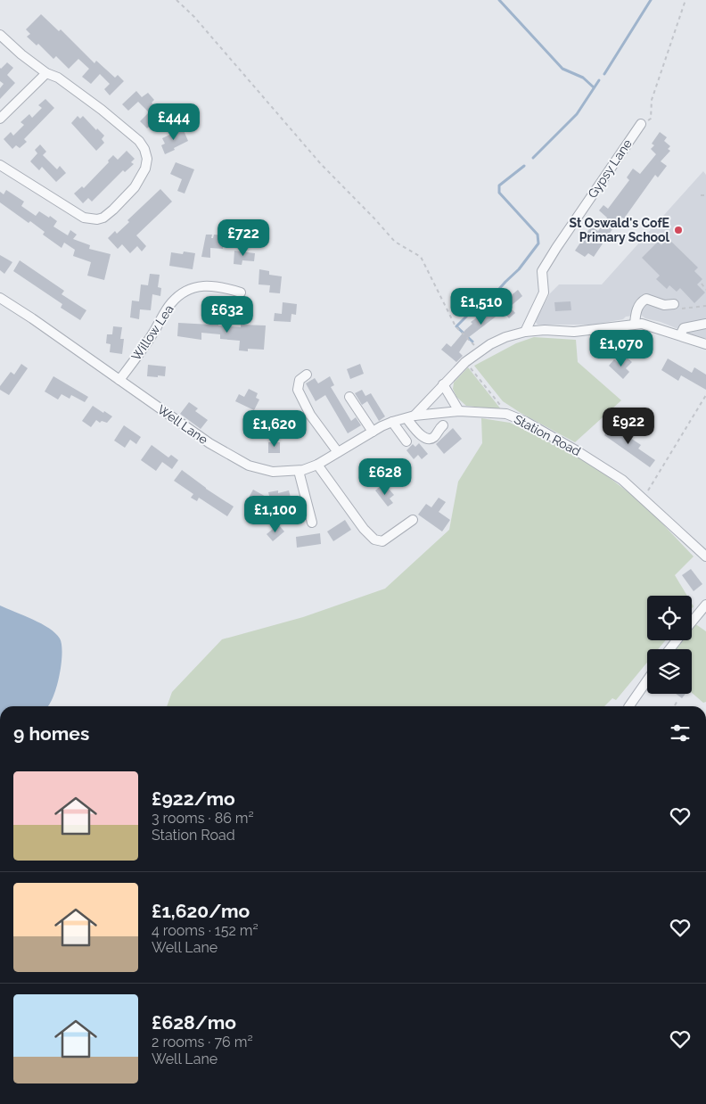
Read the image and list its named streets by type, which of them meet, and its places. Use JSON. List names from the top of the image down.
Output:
{
  "streets": {
    "street": [
      "Gypsy Lane",
      "Willow Lea",
      "Well Lane",
      "Station Road"
    ]
  },
  "crossings": [
    ["Willow Lea", "Well Lane"],
    ["Well Lane", "Station Road"]
  ],
  "places": ["St Oswald's CofE Primary School"],
  "page": {
    "price": [
      "£444",
      "£722",
      "£1,510",
      "£632",
      "£1,070",
      "£922",
      "£1,620",
      "£628",
      "£1,100"
    ],
    "heading": "9 homes",
    "list": [
      {
        "name": "£922/mo",
        "note": "3 rooms · 86 m² · Station Road"
      },
      {
        "name": "£1,620/mo",
        "note": "4 rooms · 152 m² · Well Lane"
      },
      {
        "name": "£628/mo",
        "note": "2 rooms · 76 m² · Well Lane"
      }
    ]
  }
}
